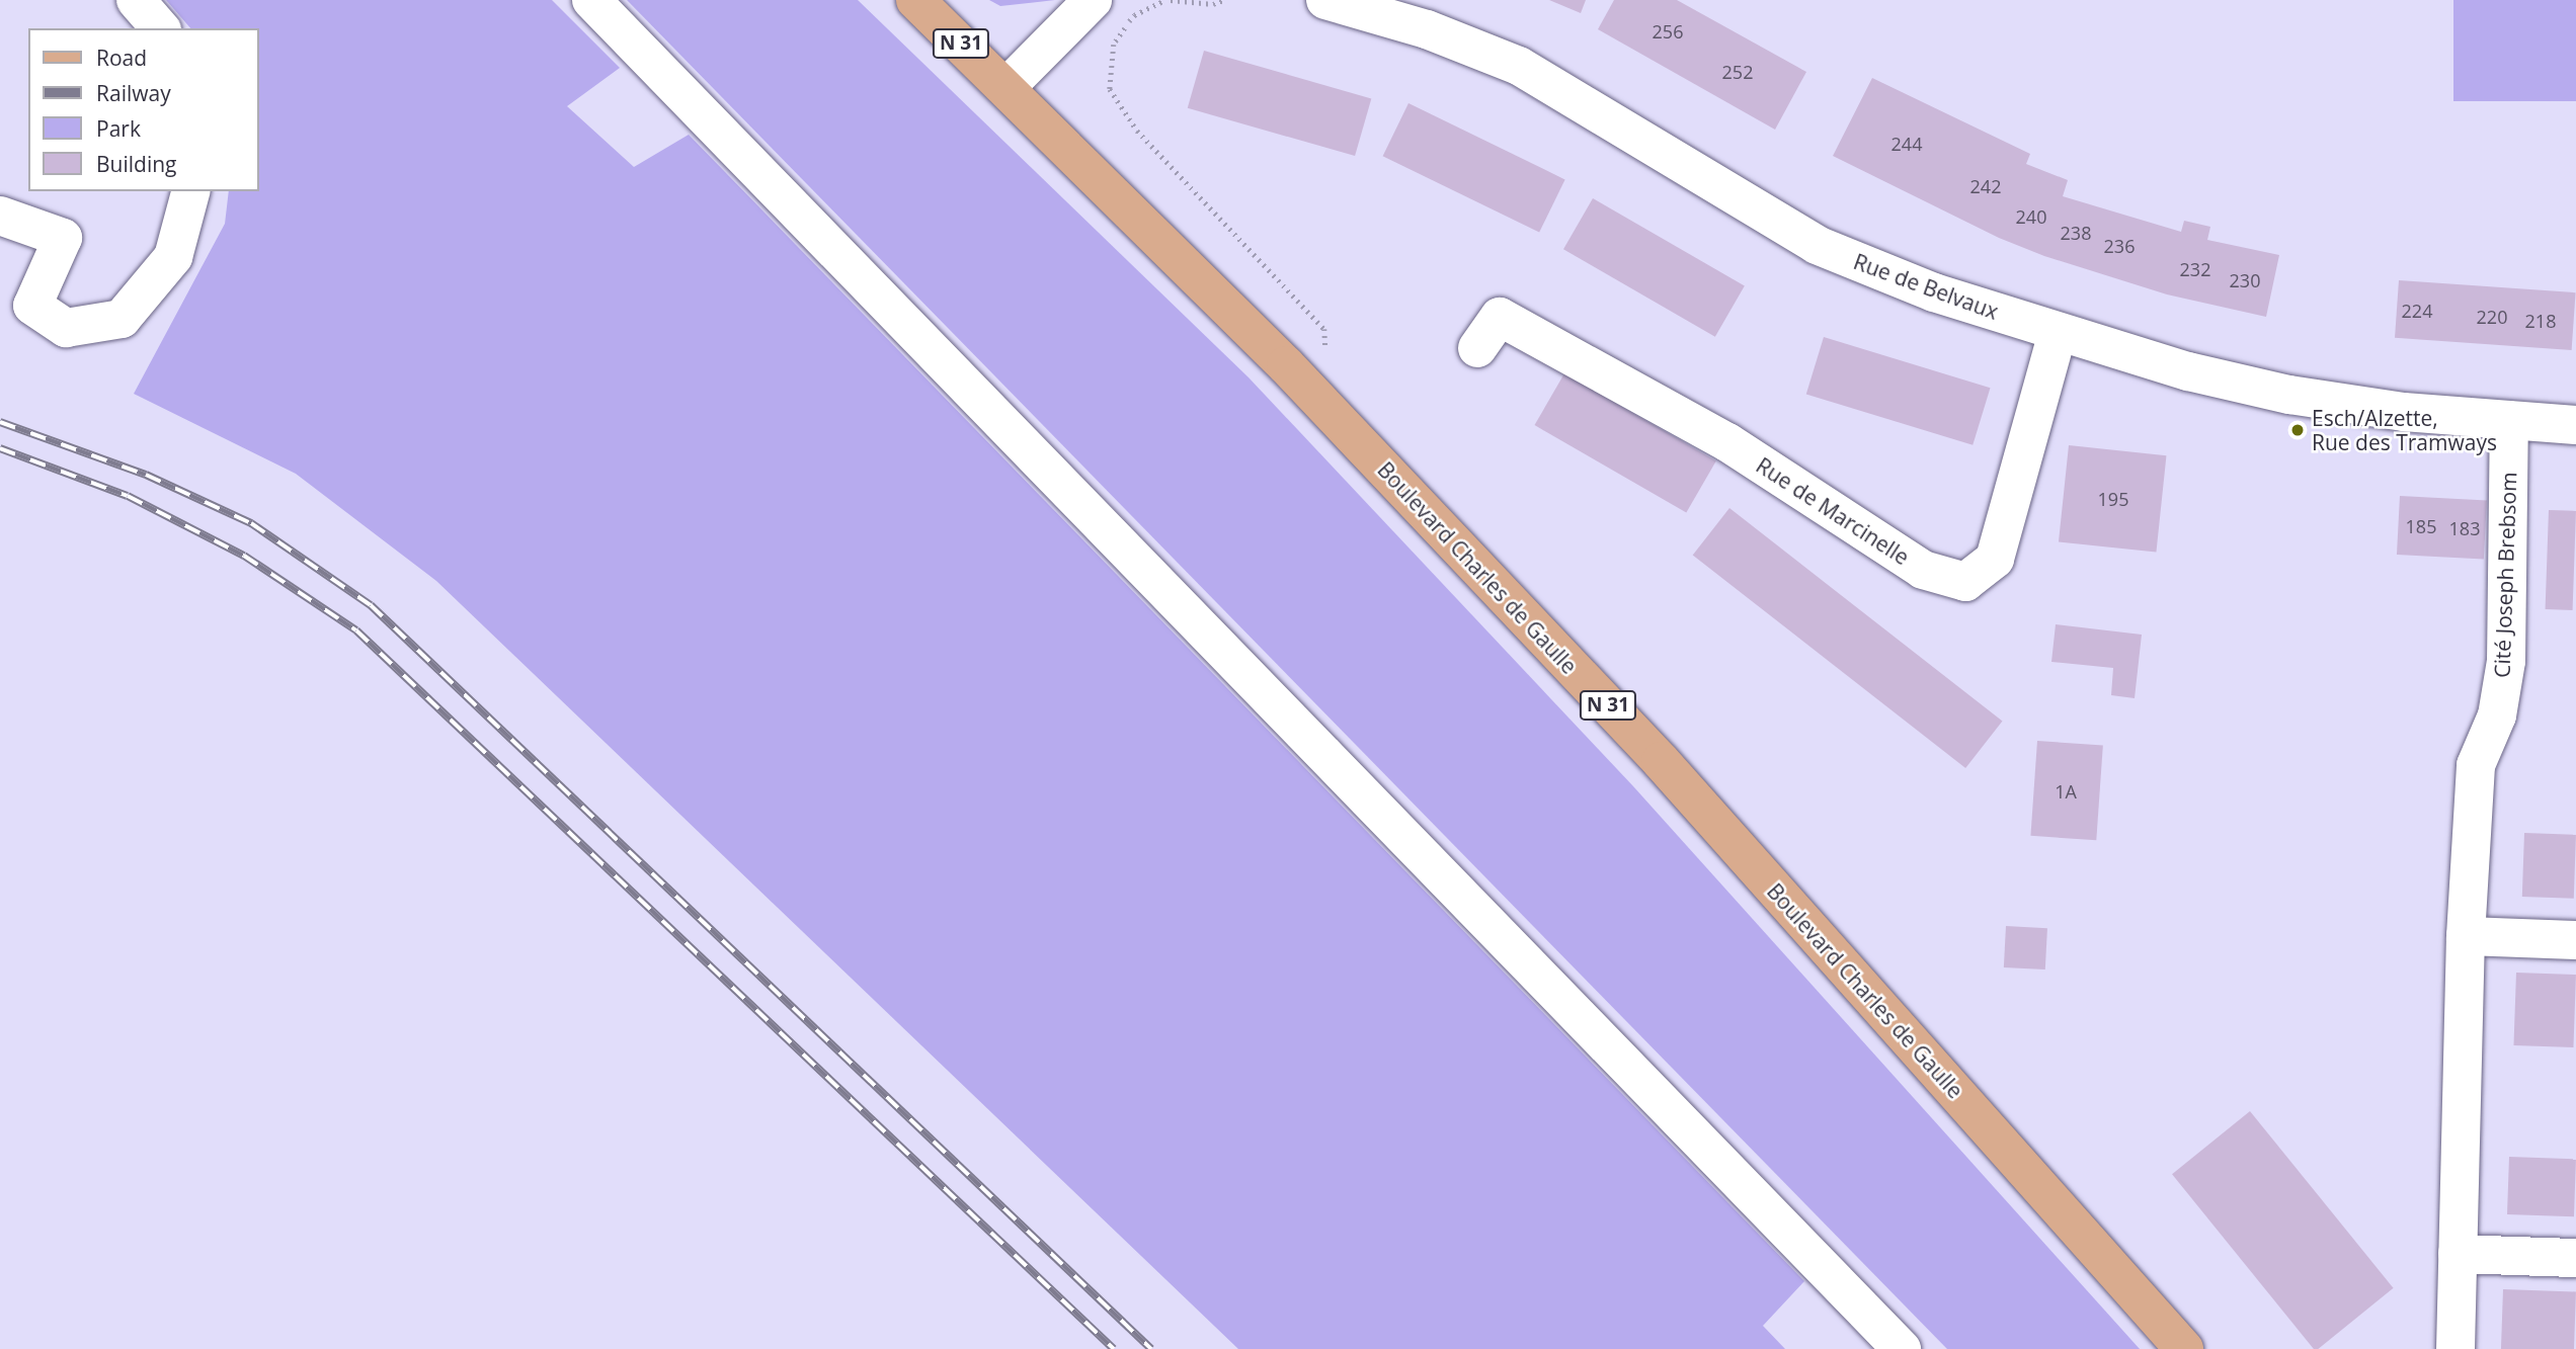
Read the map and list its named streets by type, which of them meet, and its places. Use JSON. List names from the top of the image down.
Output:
{
  "streets": {
    "main road": ["N 31", "Boulevard Charles de Gaulle"],
    "street": ["Rue de Belvaux", "Rue de Marcinelle", "Cité Joseph Brebsom"]
  },
  "crossings": [
    ["Rue de Belvaux", "Rue de Marcinelle"],
    ["Rue de Belvaux", "Cité Joseph Brebsom"]
  ],
  "places": ["Esch/Alzette, Rue des Tramways"],
  "house_numbers": [
    "256",
    "252",
    "244",
    "242",
    "240",
    "238",
    "236",
    "232",
    "230",
    "224",
    "220",
    "218",
    "195",
    "185",
    "183",
    "1A"
  ],
  "legend": [
    "Road",
    "Railway",
    "Park",
    "Building"
  ]
}
